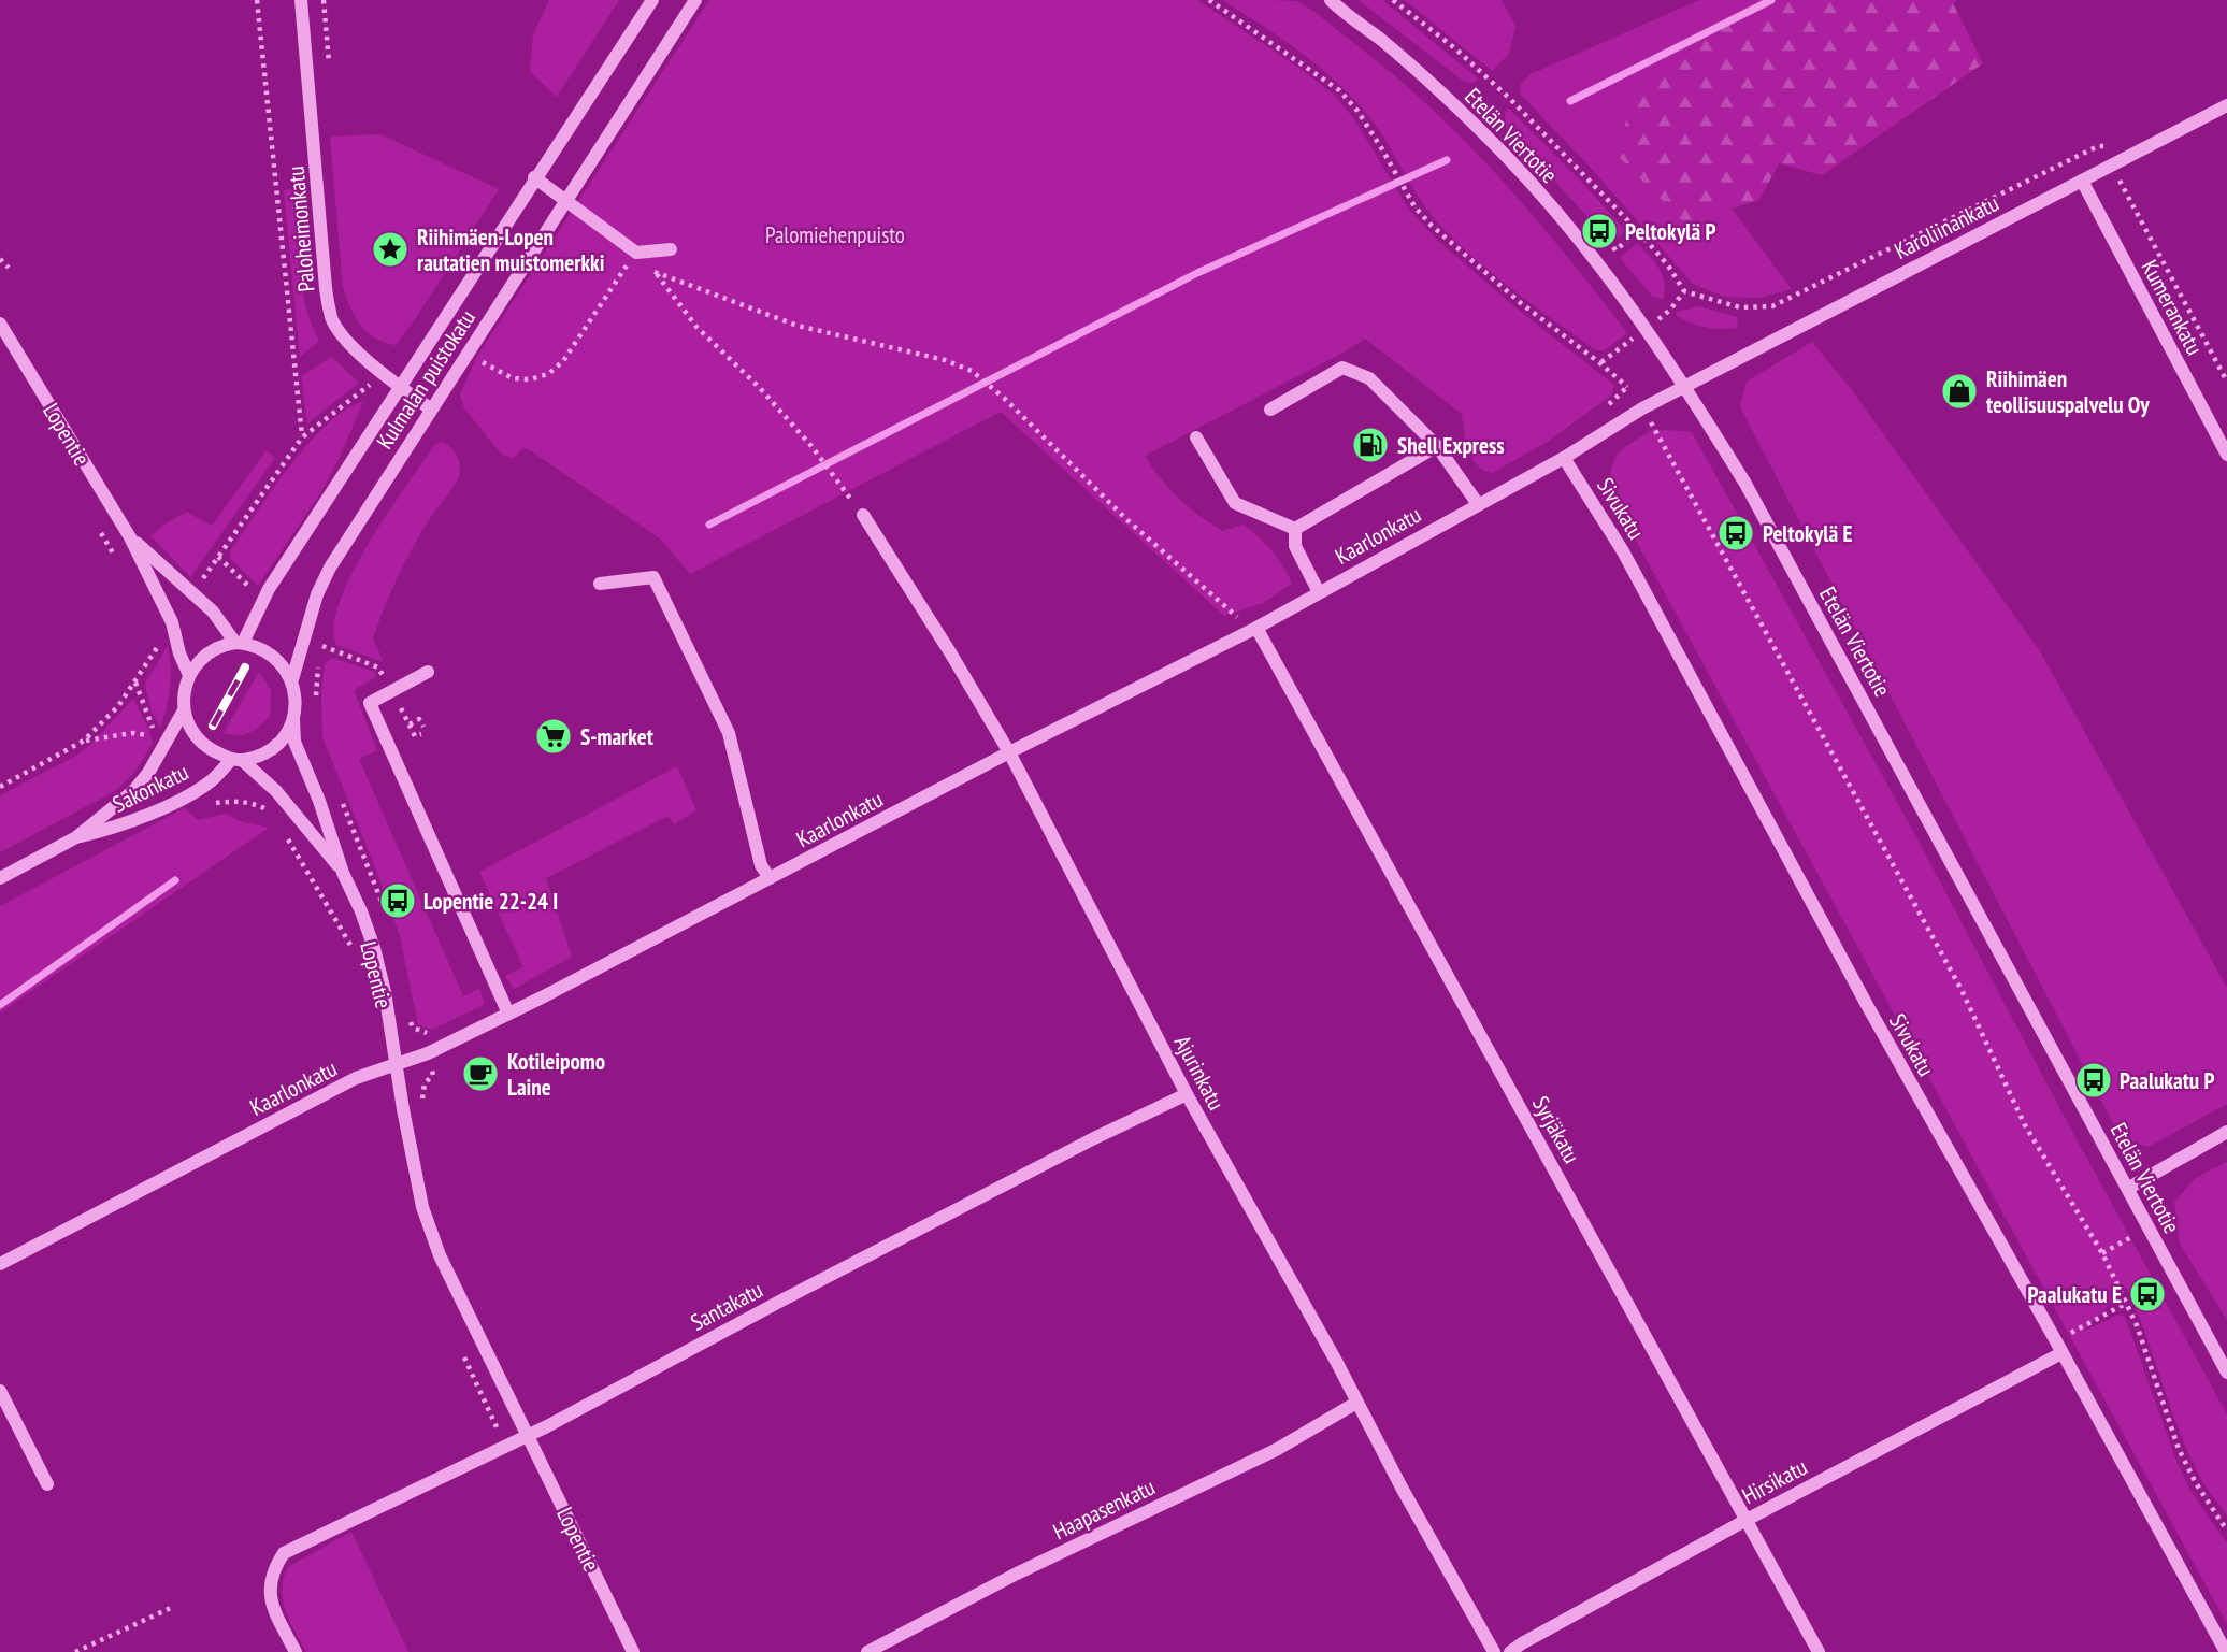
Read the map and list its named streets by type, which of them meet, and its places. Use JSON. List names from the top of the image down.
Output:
{
  "streets": {
    "street": [
      "Etelän Viertotie",
      "Karoliinankatu",
      "Paloheimonkatu",
      "Kumerankatu",
      "Kulmalan puistokatu",
      "Lopentie",
      "Sivukatu",
      "Kaarlonkatu",
      "Sakonkatu",
      "Ajurinkatu",
      "Syrjäkatu",
      "Santakatu",
      "Hirsikatu",
      "Haapasenkatu"
    ]
  },
  "crossings": [
    ["Etelän Viertotie", "Karoliinankatu"],
    ["Etelän Viertotie", "Kaarlonkatu"],
    ["Karoliinankatu", "Kumerankatu"],
    ["Karoliinankatu", "Kaarlonkatu"],
    ["Paloheimonkatu", "Kulmalan puistokatu"],
    ["Kulmalan puistokatu", "Lopentie"],
    ["Kulmalan puistokatu", "Sakonkatu"],
    ["Lopentie", "Kaarlonkatu"],
    ["Lopentie", "Sakonkatu"],
    ["Lopentie", "Santakatu"],
    ["Sivukatu", "Kaarlonkatu"],
    ["Sivukatu", "Hirsikatu"],
    ["Kaarlonkatu", "Ajurinkatu"],
    ["Kaarlonkatu", "Syrjäkatu"],
    ["Ajurinkatu", "Santakatu"],
    ["Ajurinkatu", "Haapasenkatu"],
    ["Syrjäkatu", "Hirsikatu"]
  ],
  "parks": ["Palomiehenpuisto"],
  "places": {
    "bus stop": [
      "Peltokylä P",
      "Peltokylä E",
      "Lopentie 22-24 I",
      "Paalukatu P",
      "Paalukatu E"
    ],
    "place": ["Riihimäen-Lopen rautatien muistomerkki"],
    "shop": ["Riihimäen teollisuuspalvelu Oy"],
    "fuel station": ["Shell Express"],
    "supermarket": ["S-market"],
    "cafe": ["Kotileipomo Laine"]
  }
}
